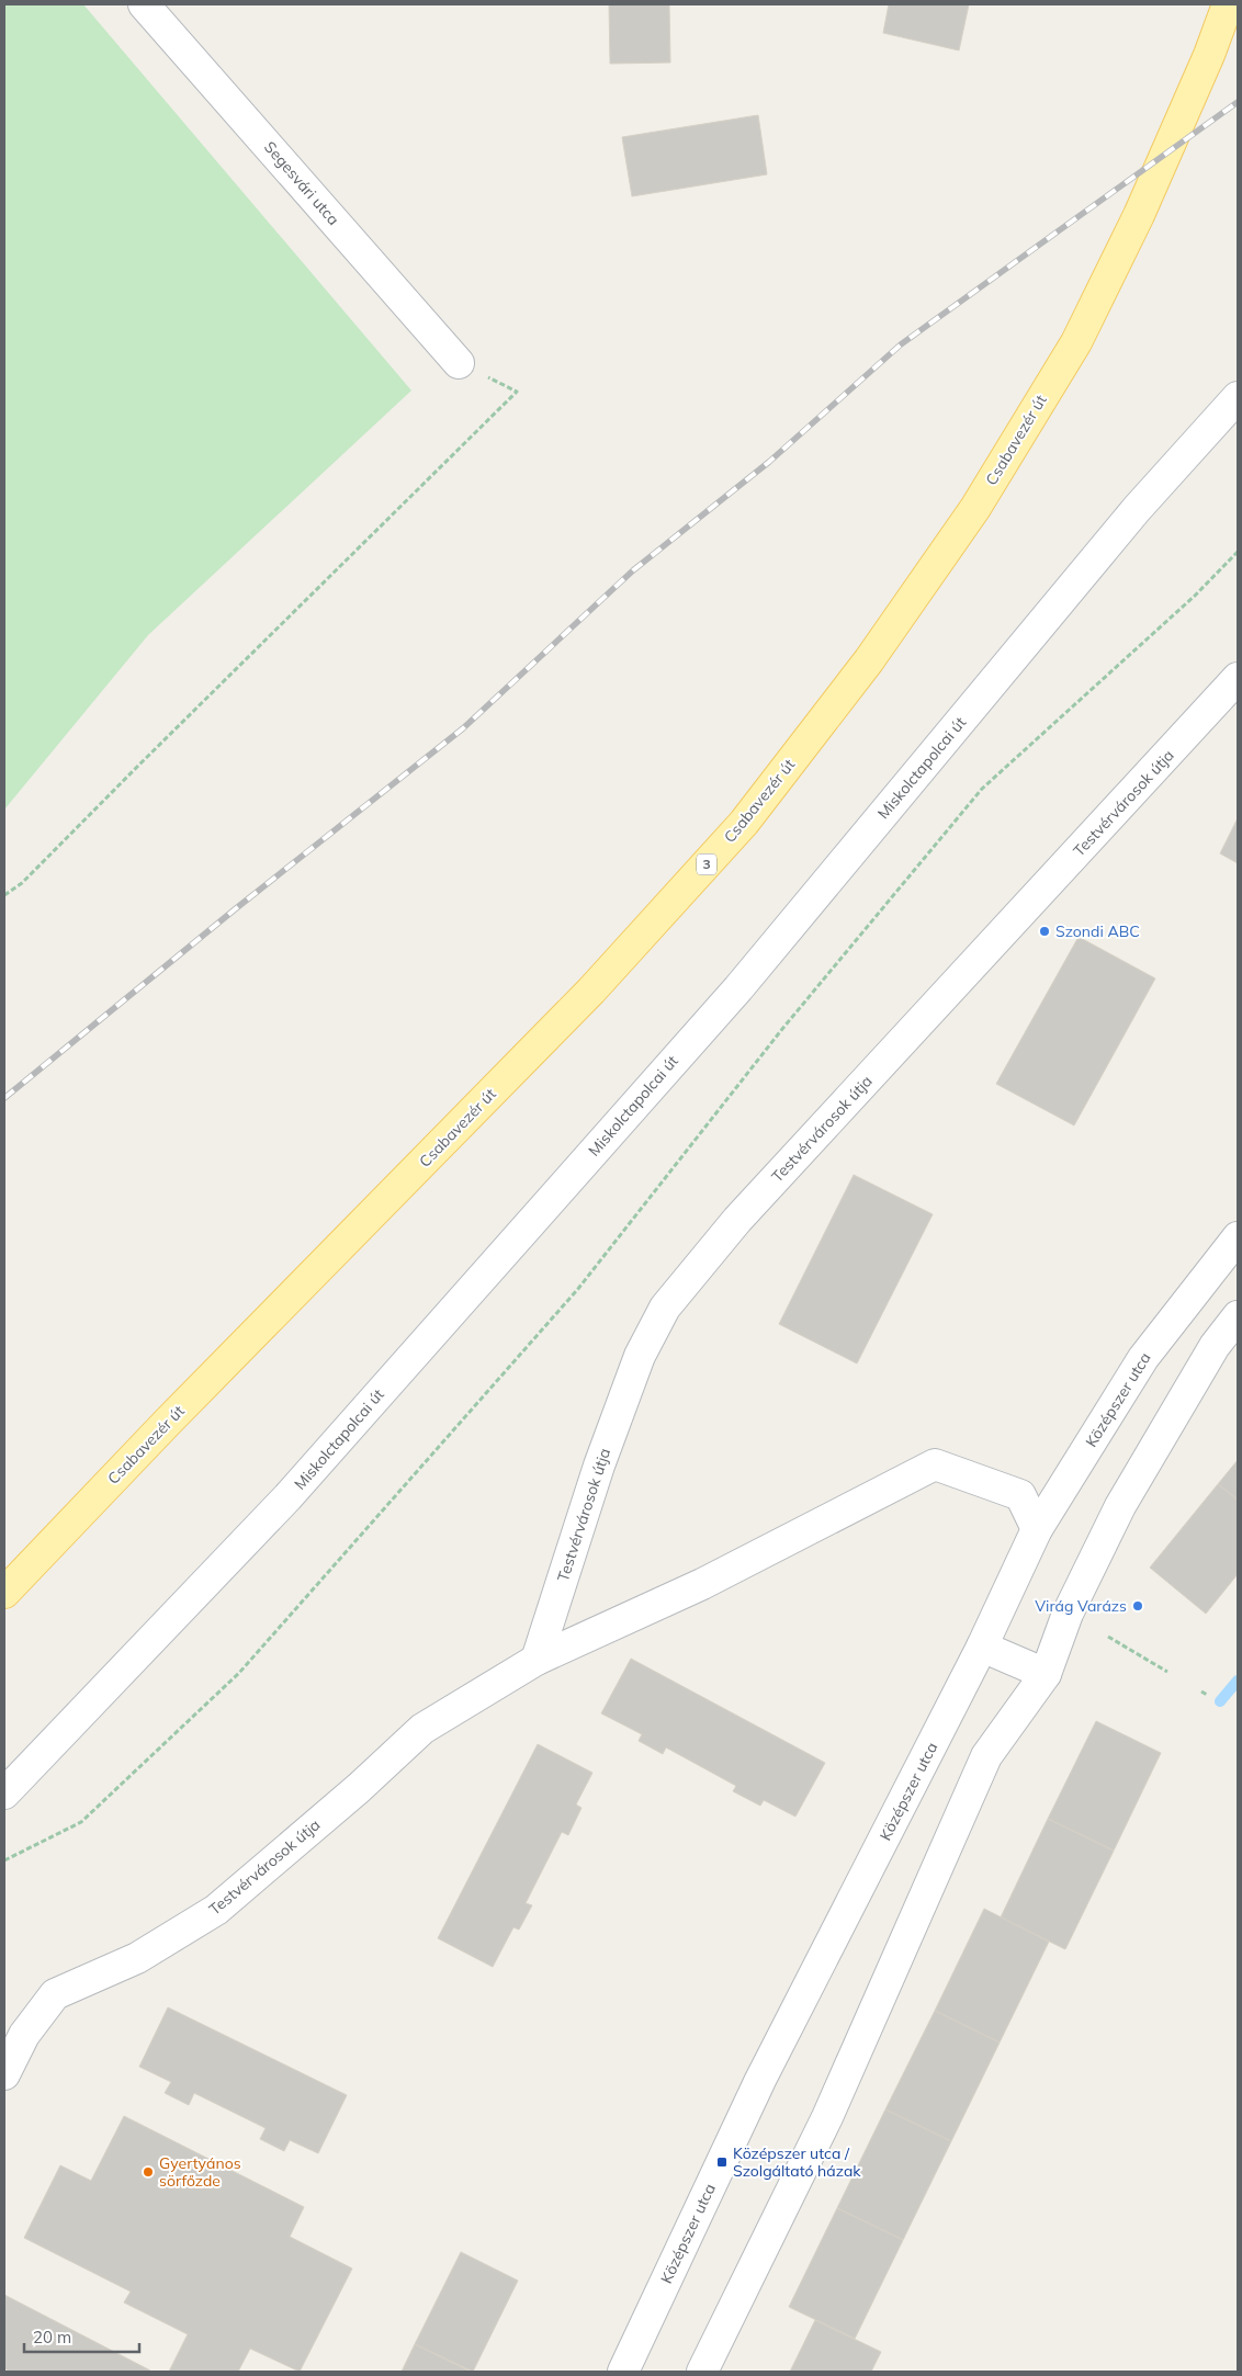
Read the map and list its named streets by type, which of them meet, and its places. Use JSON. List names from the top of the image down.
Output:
{
  "streets": {
    "main road": ["Csabavezér út", "3"],
    "street": [
      "Segesvári utca",
      "Miskolctapolcai út",
      "Testvérvárosok útja",
      "Középszer utca"
    ]
  },
  "crossings": [
    ["Testvérvárosok útja", "Középszer utca"]
  ],
  "places": {
    "other": ["Szondi ABC", "Virág Varázs", "Gyertyános sörfőzde"],
    "transit": ["Középszer utca / Szolgáltató házak"]
  },
  "scale_bar": "20 m"
}
